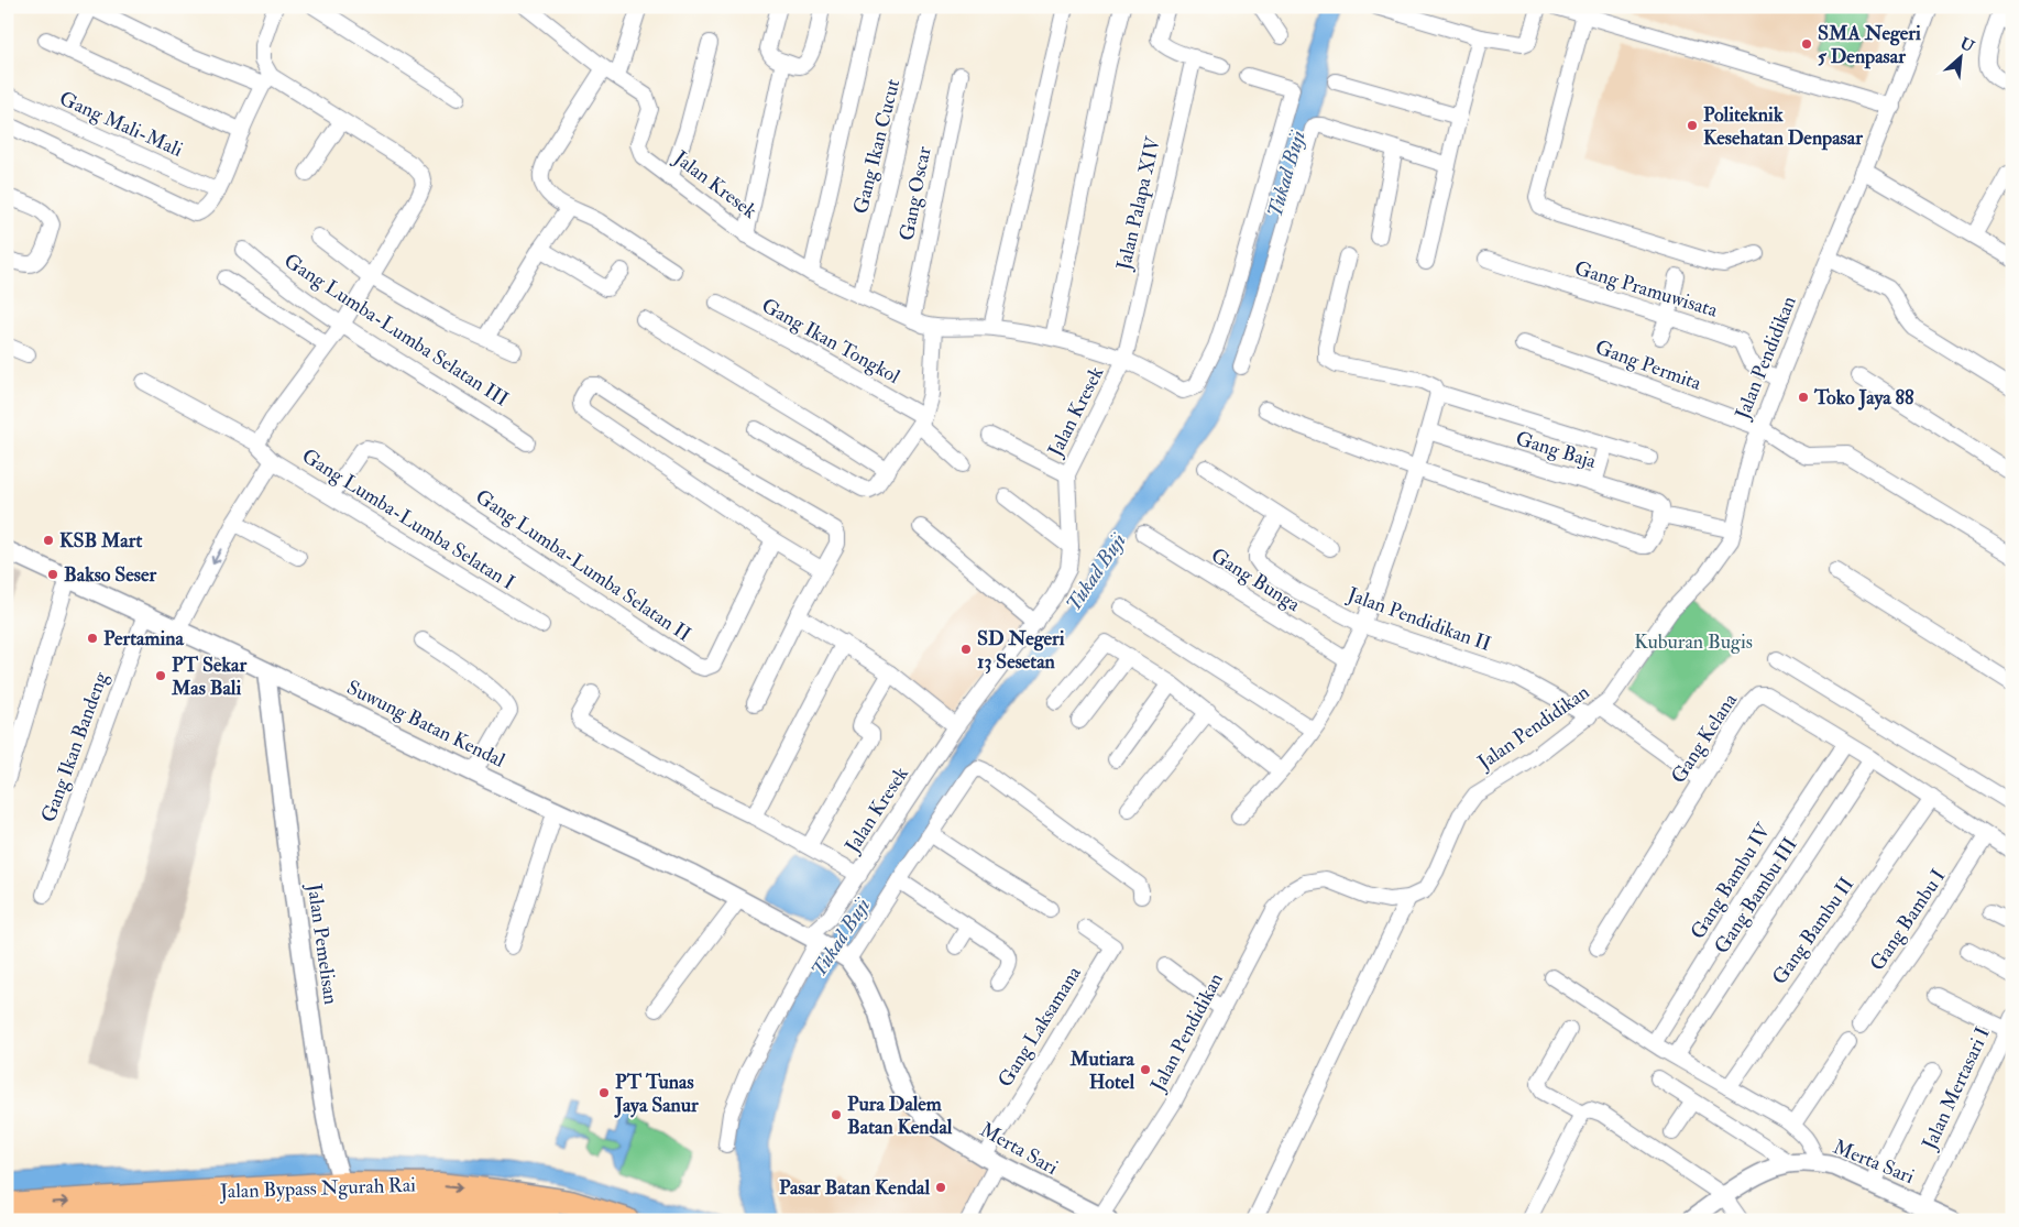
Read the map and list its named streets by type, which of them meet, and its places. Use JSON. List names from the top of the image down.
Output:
{
  "streets": {
    "highway": ["Jalan Bypass Ngurah Rai"],
    "street": [
      "Gang Mali-Mali",
      "Gang Ikan Cucut",
      "Jalan Kresek",
      "Gang Oscar",
      "Jalan Palapa XIV",
      "Gang Pramuwisata",
      "Gang Lumba-Lumba Selatan III",
      "Gang Ikan Tongkol",
      "Jalan Pendidikan",
      "Gang Permita",
      "Gang Baja",
      "Gang Lumba-Lumba Selatan I",
      "Gang Lumba-Lumba Selatan II",
      "Gang Bunga",
      "Jalan Pendidikan II",
      "Suwung Batan Kendal",
      "Gang Kelana",
      "Gang Ikan Bandeng",
      "Gang Bambu IV",
      "Gang Bambu III",
      "Gang Bambu I",
      "Gang Bambu II",
      "Jalan Pemelisan",
      "Gang Laksamana",
      "Jalan Mertasari I",
      "Merta Sari"
    ]
  },
  "crossings": [
    ["Gang Ikan Cucut", "Jalan Kresek"],
    ["Jalan Kresek", "Gang Oscar"],
    ["Jalan Kresek", "Jalan Palapa XIV"],
    ["Jalan Kresek", "Gang Ikan Tongkol"],
    ["Jalan Kresek", "Suwung Batan Kendal"],
    ["Gang Pramuwisata", "Jalan Pendidikan"],
    ["Jalan Pendidikan", "Gang Permita"],
    ["Jalan Pendidikan", "Jalan Pendidikan II"],
    ["Jalan Pendidikan", "Merta Sari"],
    ["Gang Lumba-Lumba Selatan I", "Gang Lumba-Lumba Selatan II"],
    ["Jalan Pendidikan II", "Gang Kelana"],
    ["Suwung Batan Kendal", "Gang Ikan Bandeng"],
    ["Suwung Batan Kendal", "Jalan Pemelisan"],
    ["Suwung Batan Kendal", "Merta Sari"],
    ["Gang Kelana", "Gang Bambu IV"],
    ["Gang Kelana", "Gang Bambu III"],
    ["Gang Kelana", "Gang Bambu I"],
    ["Gang Kelana", "Gang Bambu II"],
    ["Jalan Pemelisan", "Jalan Bypass Ngurah Rai"],
    ["Gang Laksamana", "Merta Sari"],
    ["Jalan Mertasari I", "Merta Sari"]
  ],
  "water": ["Tukad Buji"],
  "parks": ["Kuburan Bugis"],
  "places": [
    "SMA Negeri 5 Denpasar",
    "Politeknik Kesehatan Denpasar",
    "Toko Jaya 88",
    "KSB Mart",
    "Bakso Seser",
    "Pertamina",
    "SD Negeri 13 Sesetan",
    "PT Sekar Mas Bali",
    "Mutiara Hotel",
    "PT Tunas Jaya Sanur",
    "Pura Dalem Batan Kendal",
    "Pasar Batan Kendal"
  ],
  "north": "top right"
}
